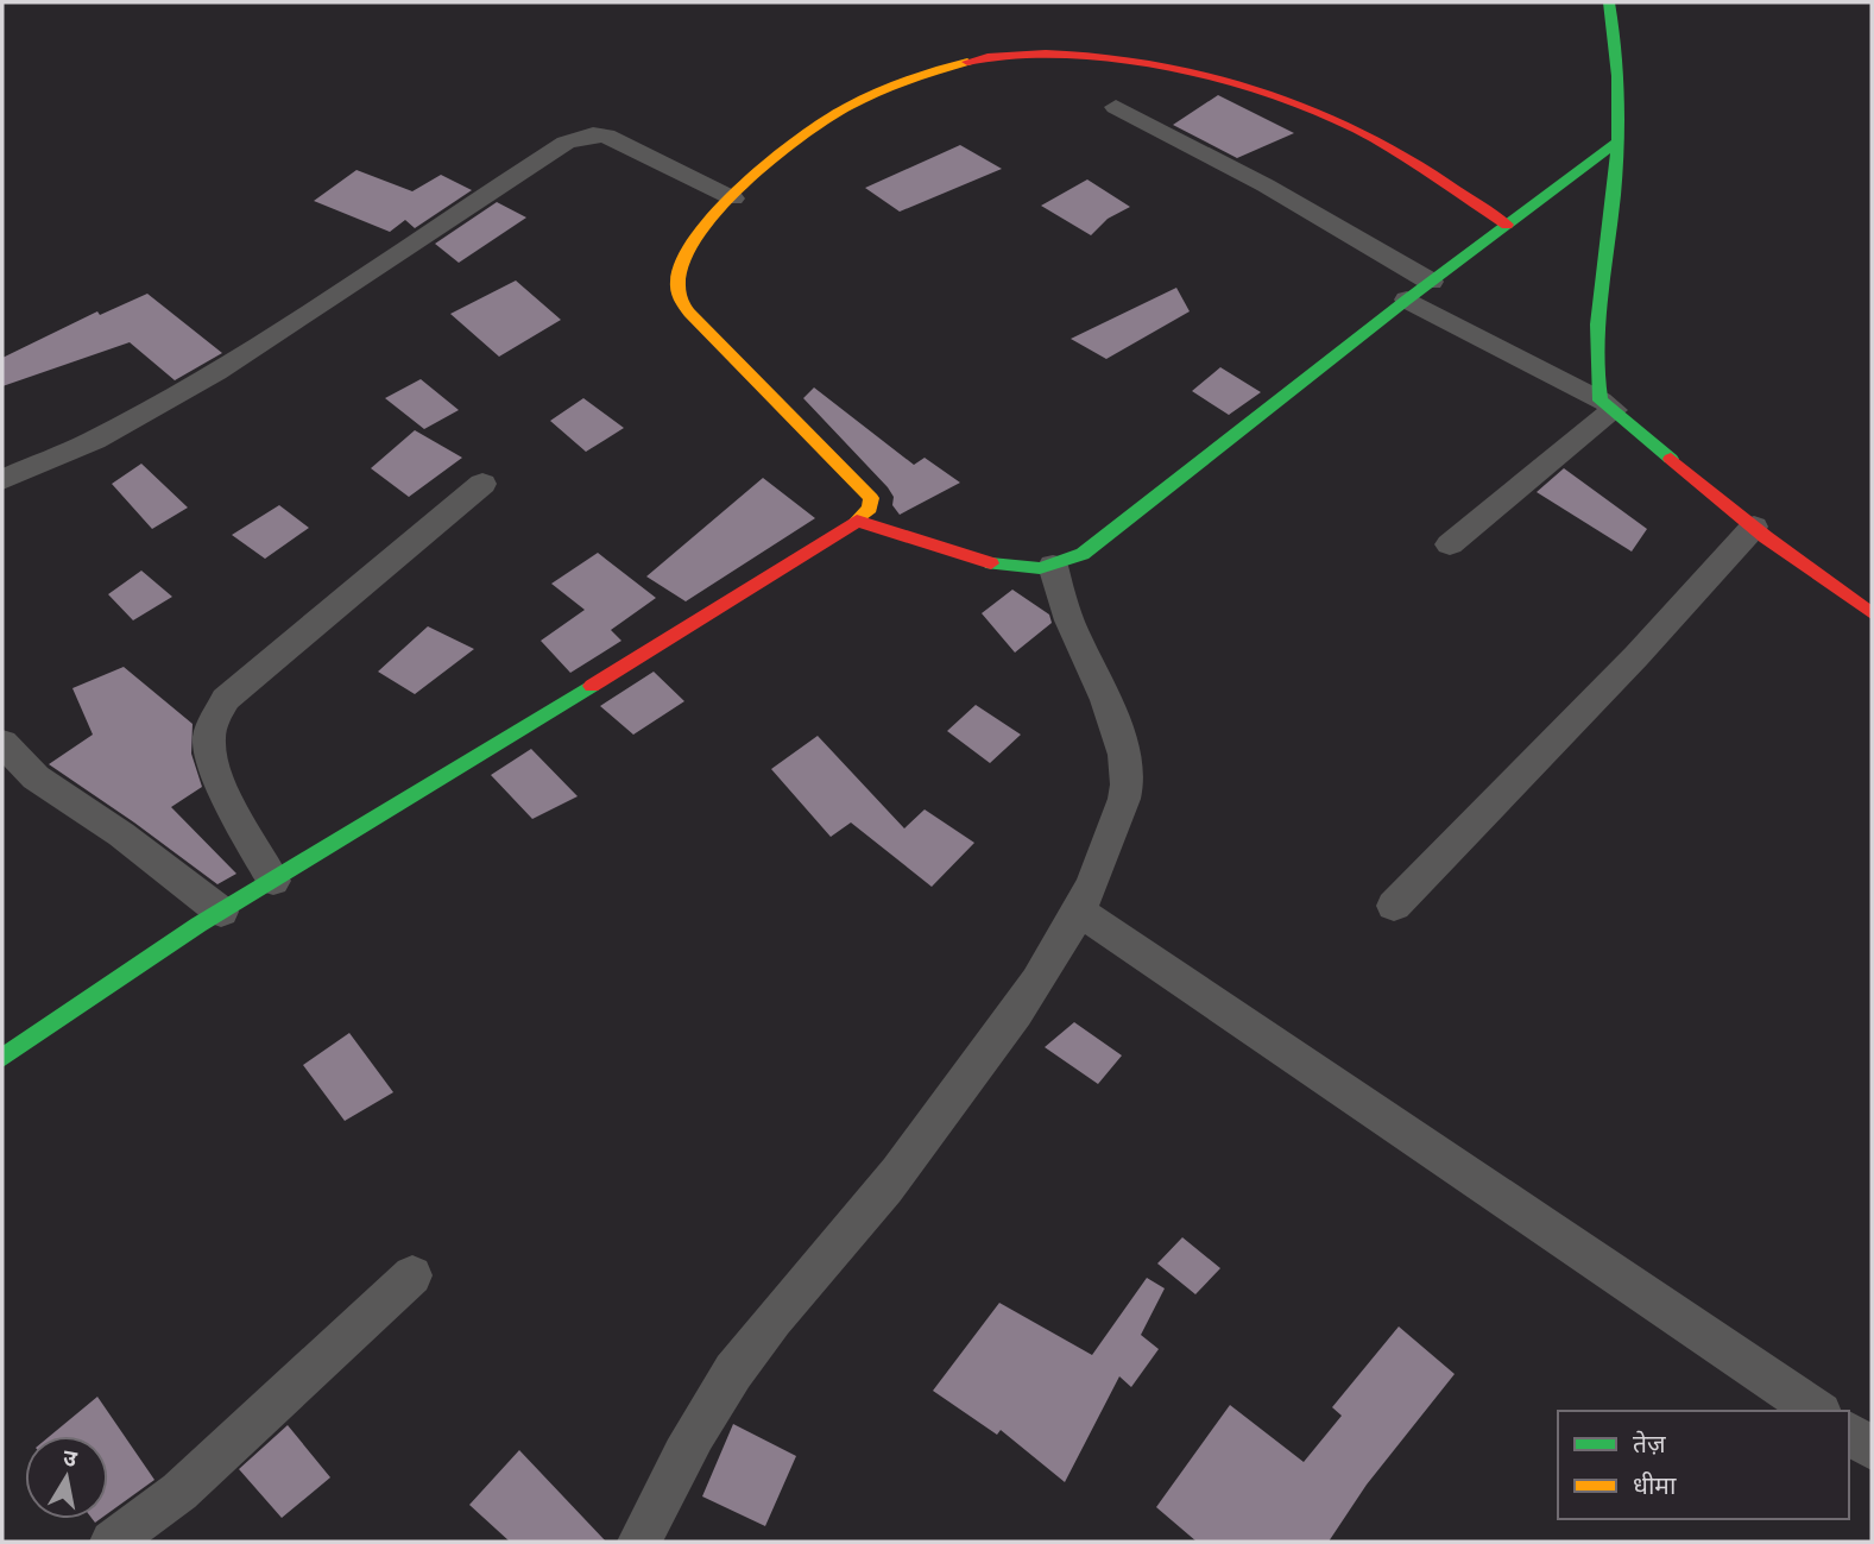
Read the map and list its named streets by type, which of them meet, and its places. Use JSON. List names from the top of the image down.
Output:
{
  "legend": ["तेज़", "धीमा"],
  "north": "top"
}
